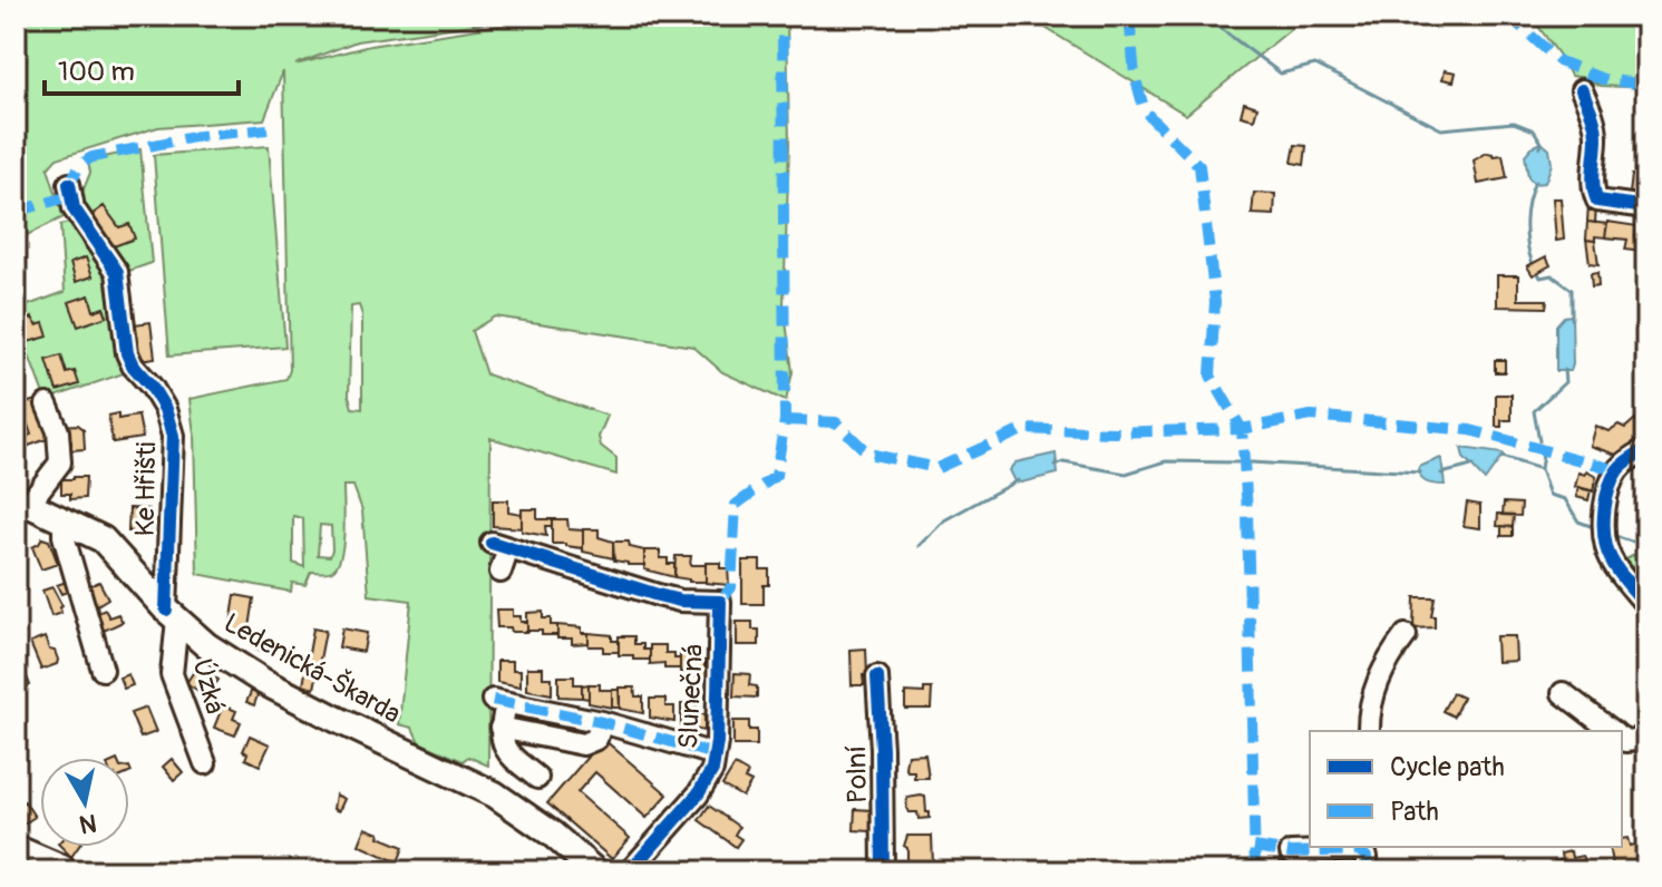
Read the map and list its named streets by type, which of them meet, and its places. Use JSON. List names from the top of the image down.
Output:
{
  "streets": {
    "main road": ["Ledenická-Škarda"],
    "street": [
      "Ke Hřišti",
      "Úzká",
      "Slunečná",
      "Polní"
    ]
  },
  "crossings": [
    ["Ke Hřišti", "Ledenická-Škarda"],
    ["Ke Hřišti", "Úzká"],
    ["Ledenická-Škarda", "Úzká"]
  ],
  "legend": ["Cycle path", "Path"],
  "scale_bar": "100 m",
  "north": "bottom"
}
